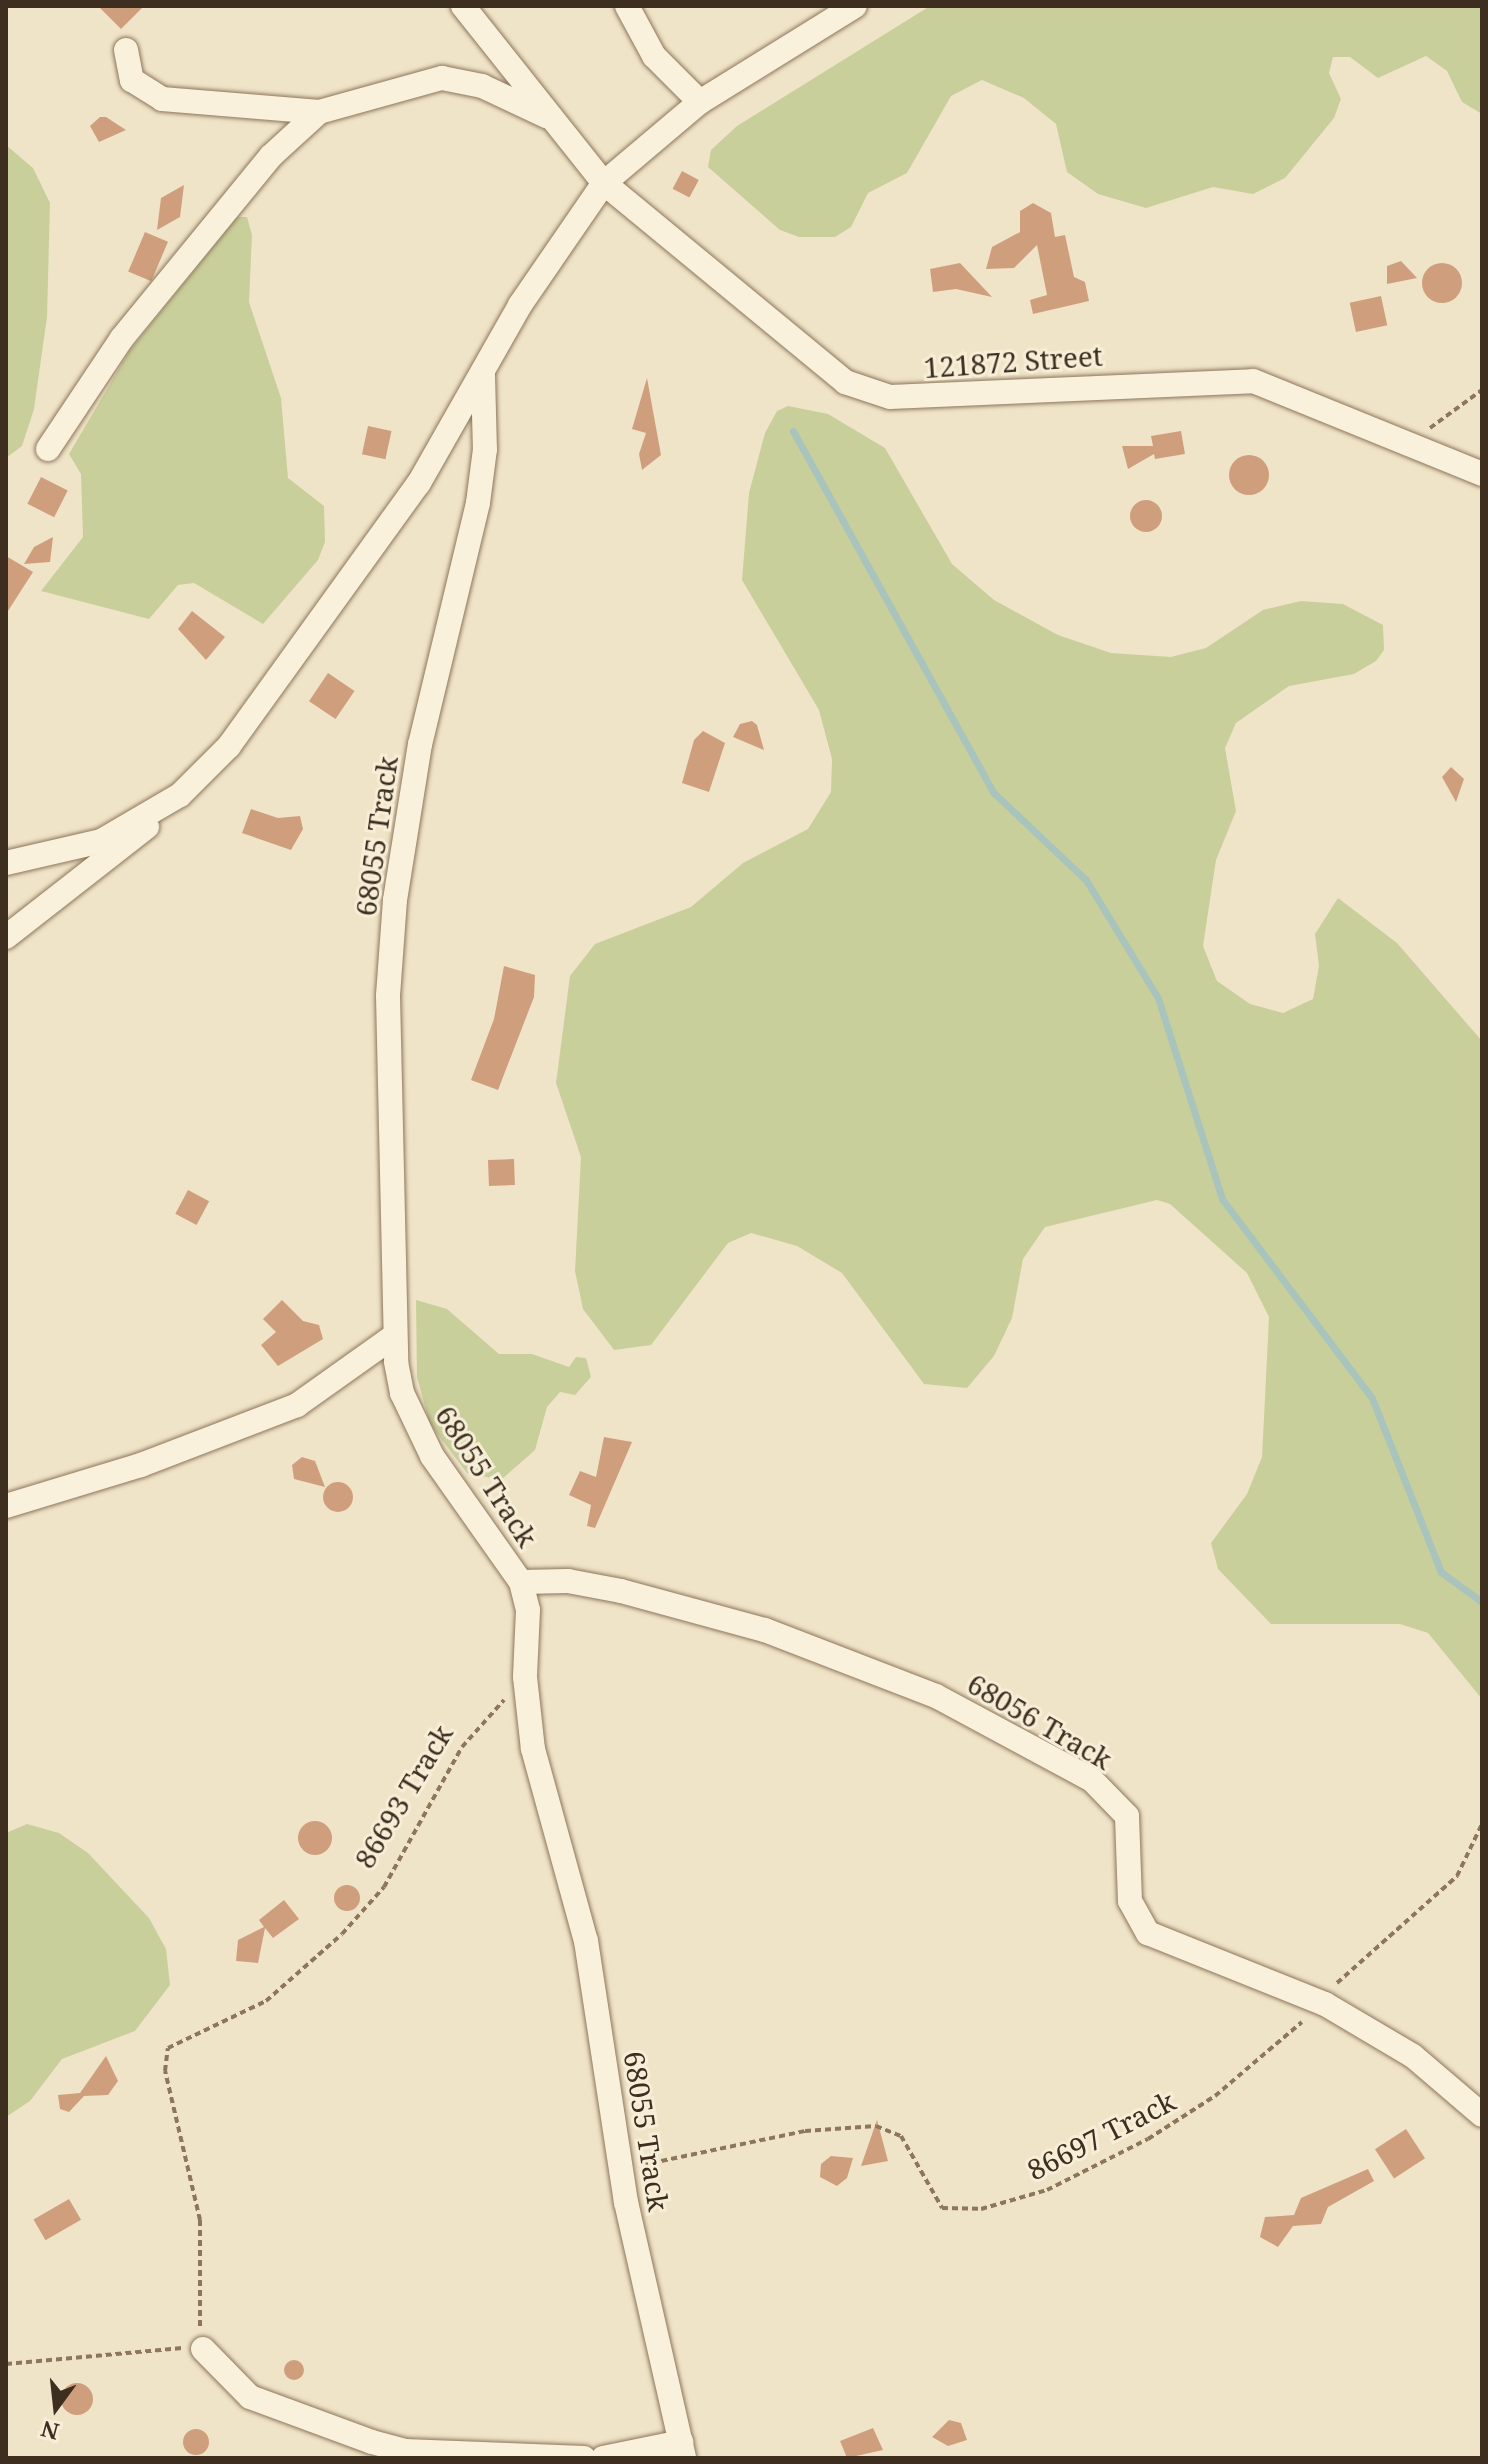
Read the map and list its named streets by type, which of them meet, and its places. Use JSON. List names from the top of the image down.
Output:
{
  "streets": {
    "street": ["121872 Street", "68055 Track", "68056 Track"],
    "path": ["86693 Track", "86697 Track"]
  },
  "crossings": [
    ["68055 Track", "68056 Track"],
    ["68055 Track", "86693 Track"],
    ["68055 Track", "86697 Track"],
    ["68056 Track", "86697 Track"]
  ],
  "north": "bottom"
}
